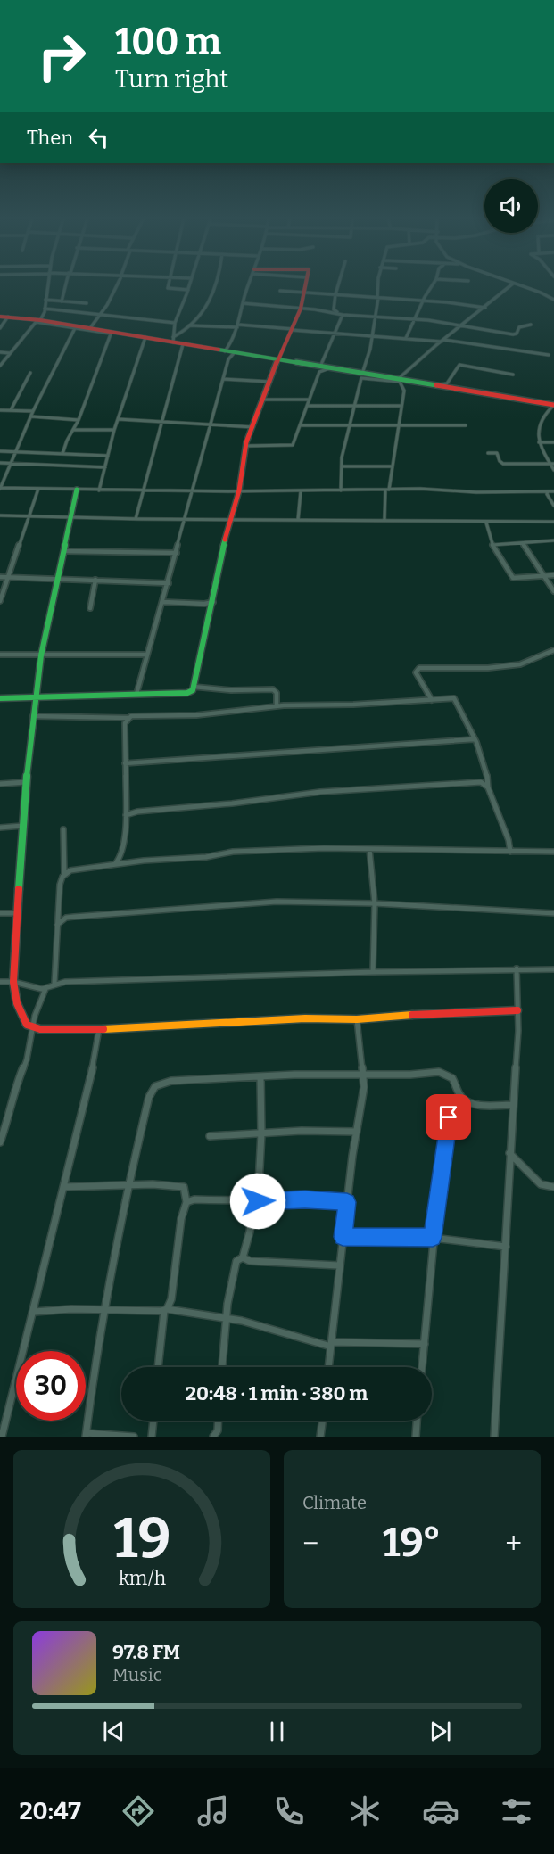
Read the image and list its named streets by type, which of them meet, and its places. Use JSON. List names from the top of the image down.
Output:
{
  "page": {
    "turn": ["100 m", "Turn right"],
    "then": "Then",
    "limit": "30",
    "trip": "20:48 · 1 min · 380 m",
    "tile": "Climate",
    "heat": ["−", "19°", "+"],
    "song": ["97.8 FM", "Music"],
    "tabs": "20:47",
    "gauge": ["19", "km/h"]
  }
}
